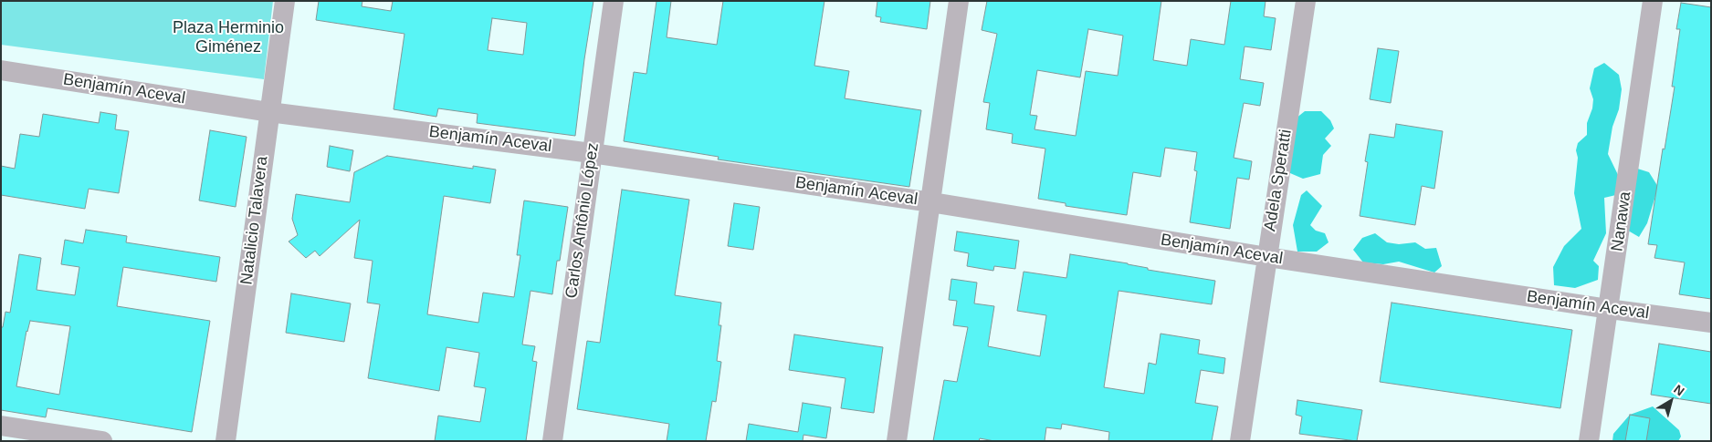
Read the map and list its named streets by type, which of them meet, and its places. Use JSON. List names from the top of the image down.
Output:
{
  "streets": {
    "street": [
      "Benjamín Aceval",
      "Adela Speratti",
      "Natalicio Talavera",
      "Carlos Antônio López",
      "Nanawa"
    ]
  },
  "crossings": [
    ["Benjamín Aceval", "Adela Speratti"],
    ["Benjamín Aceval", "Natalicio Talavera"],
    ["Benjamín Aceval", "Carlos Antônio López"],
    ["Benjamín Aceval", "Nanawa"]
  ],
  "parks": ["Plaza Herminio Giménez"],
  "north": "top right"
}
